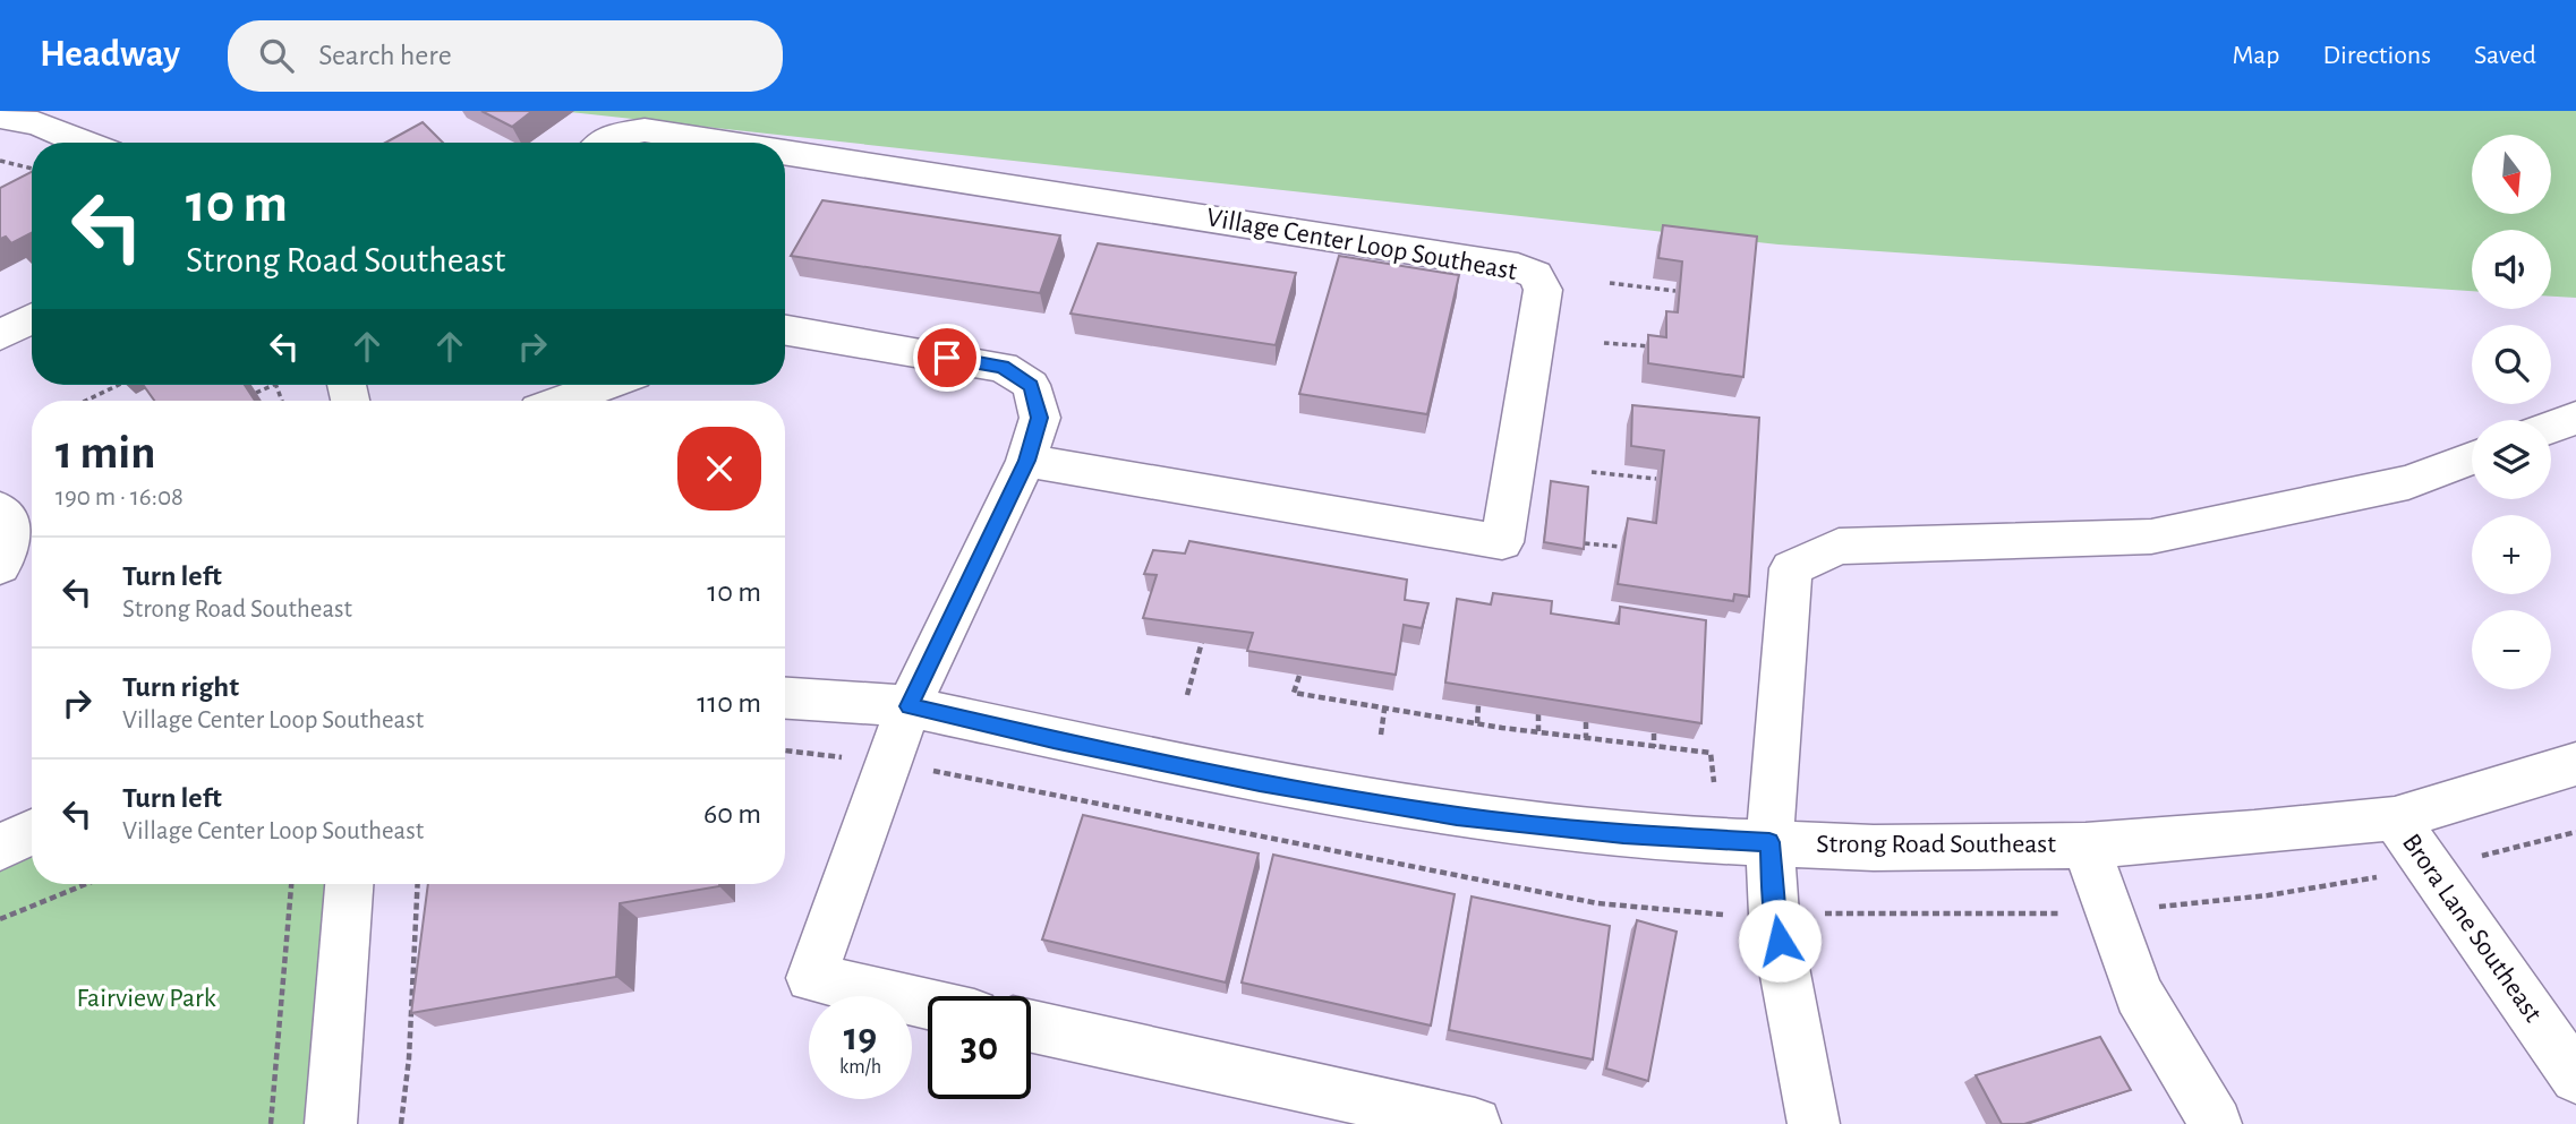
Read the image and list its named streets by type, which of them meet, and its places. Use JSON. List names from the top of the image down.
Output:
{
  "streets": {
    "street": ["Village Center Loop Southeast", "Strong Road Southeast", "Brora Lane Southeast"]
  },
  "crossings": [
    ["Strong Road Southeast", "Brora Lane Southeast"]
  ],
  "parks": ["Fairview Park"],
  "north": "bottom",
  "page": {
    "header": "Headway",
    "search": "Search here",
    "nav": ["Map", "Directions", "Saved"],
    "map_buttons": ["+", "−"],
    "turn": ["10 m", "Strong Road Southeast"],
    "heading": ["1 min", "190 m · 16:08"],
    "list": [
      {
        "name": "Turn left",
        "note": "Strong Road Southeast",
        "value": "10 m"
      },
      {
        "name": "Turn right",
        "note": "Village Center Loop Southeast",
        "value": "110 m"
      },
      {
        "name": "Turn left",
        "note": "Village Center Loop Southeast",
        "value": "60 m"
      }
    ],
    "speed": "19 km/h",
    "limit": "30"
  }
}
